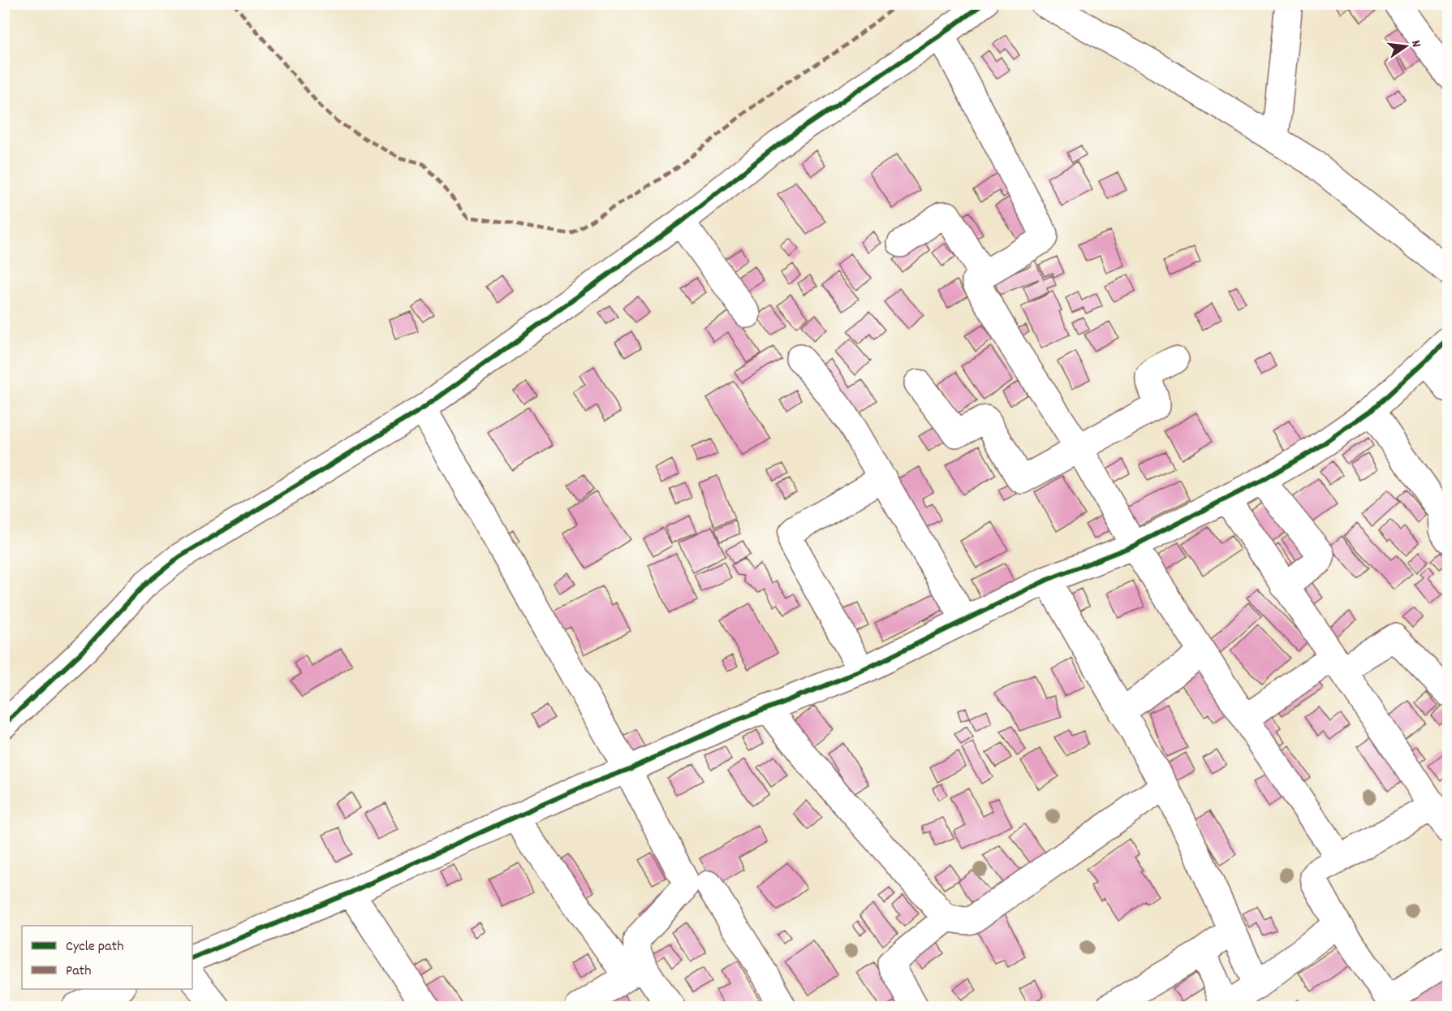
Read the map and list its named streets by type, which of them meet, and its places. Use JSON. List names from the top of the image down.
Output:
{
  "legend": ["Cycle path", "Path"],
  "north": "right"
}
